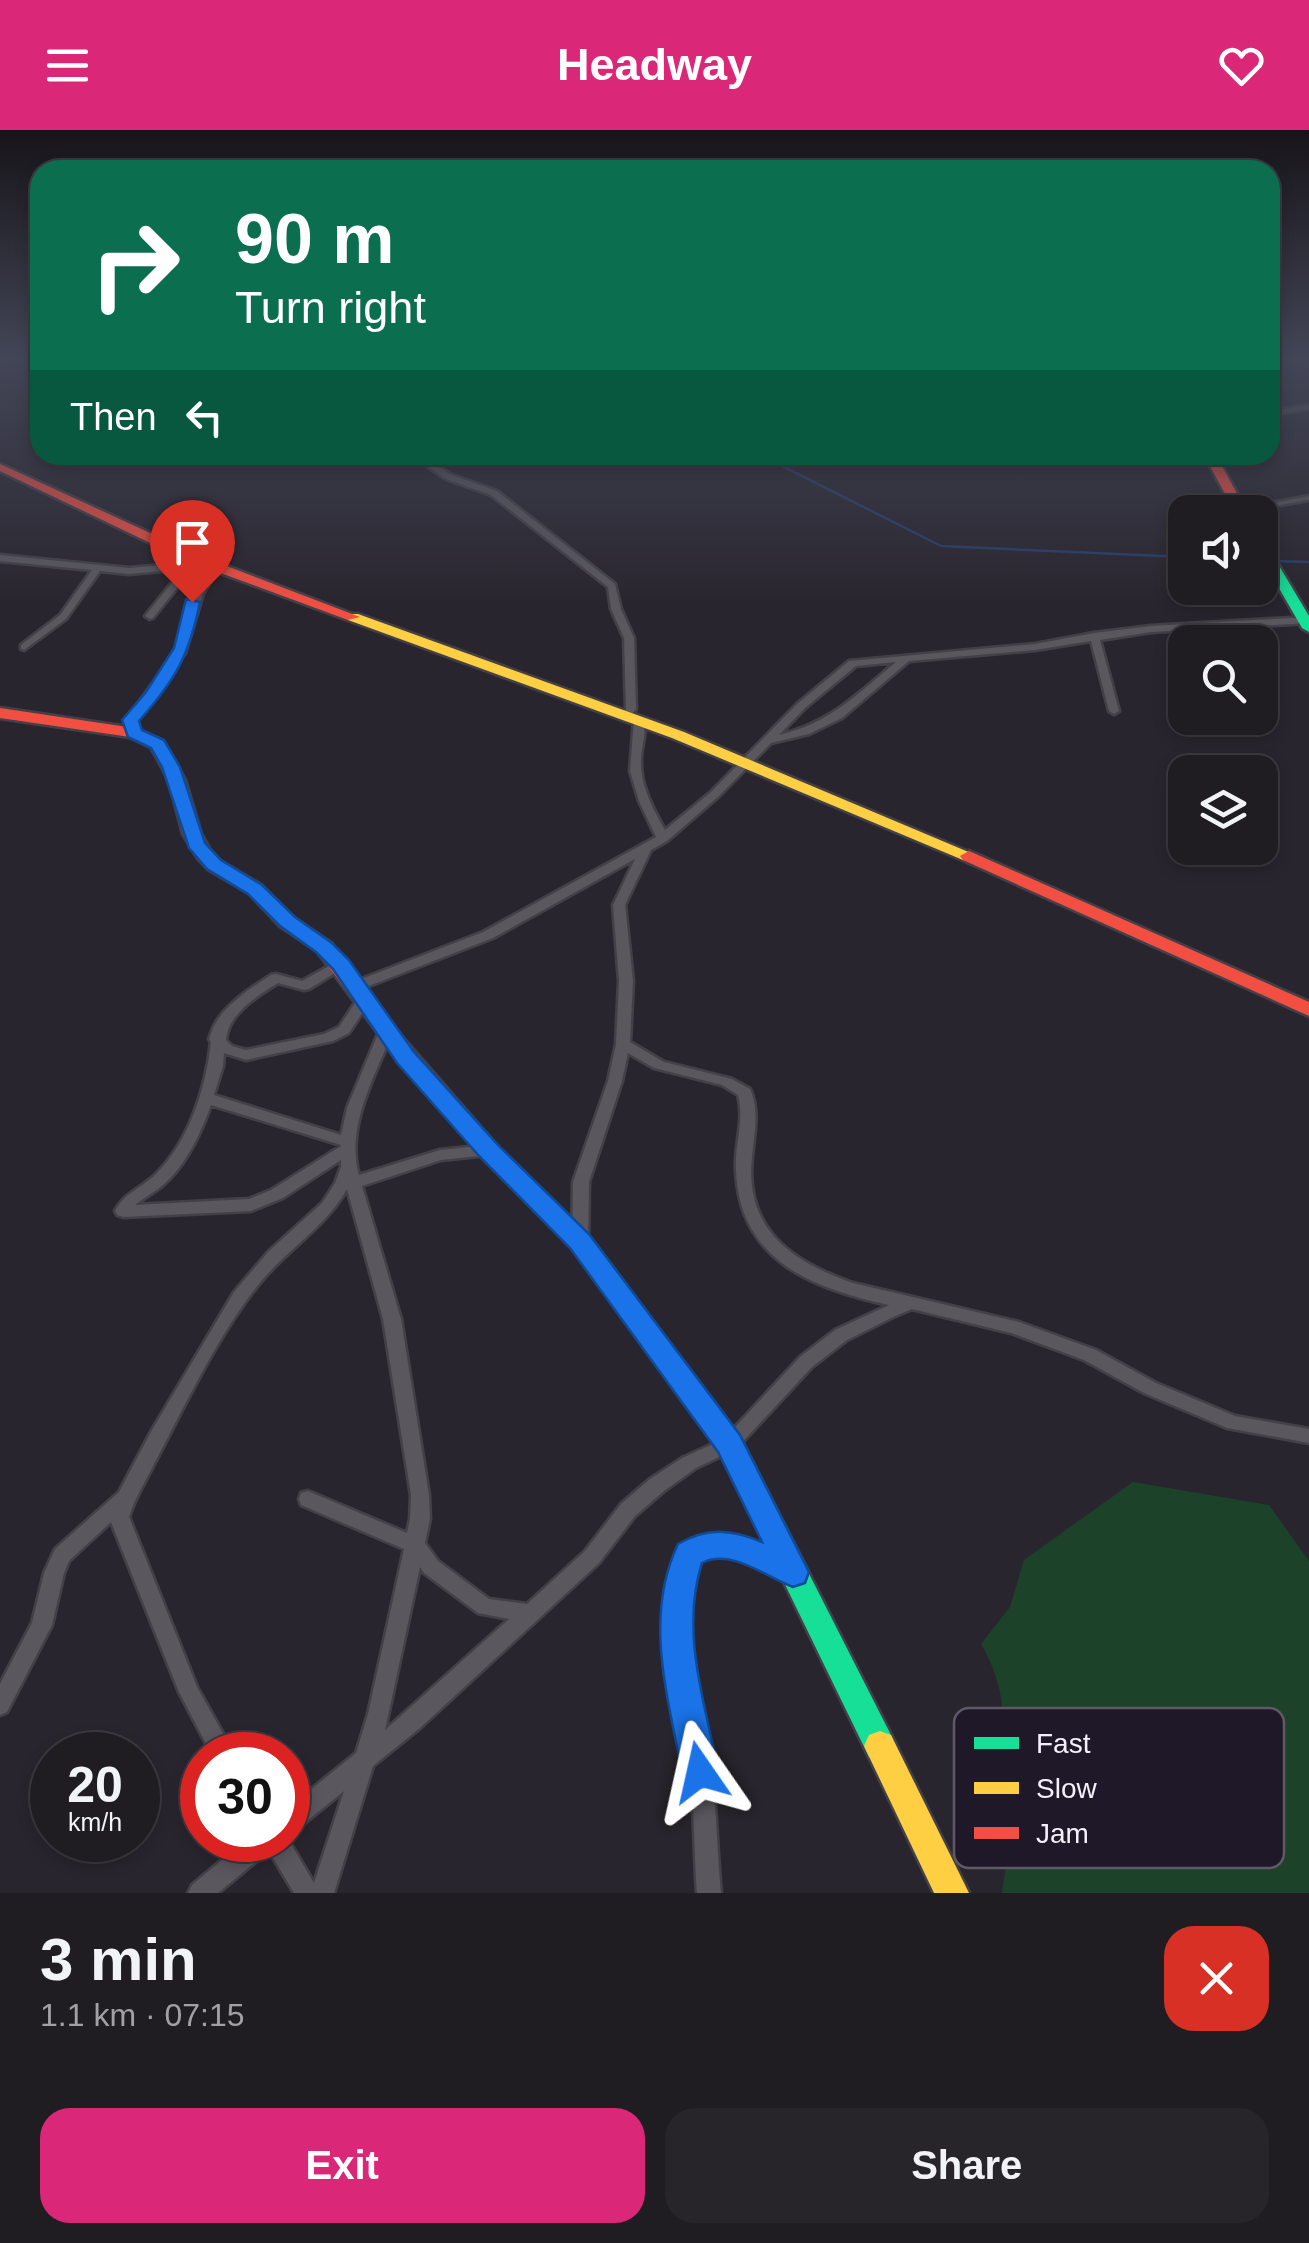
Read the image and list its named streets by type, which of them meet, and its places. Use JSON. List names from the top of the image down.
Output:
{
  "legend": ["Fast", "Slow", "Jam"],
  "page": {
    "header": "Headway",
    "turn": ["90 m", "Turn right"],
    "then": "Then",
    "speed": "20 km/h",
    "limit": "30",
    "heading": ["3 min", "1.1 km · 07:15"],
    "buttons": ["Exit", "Share"]
  }
}
